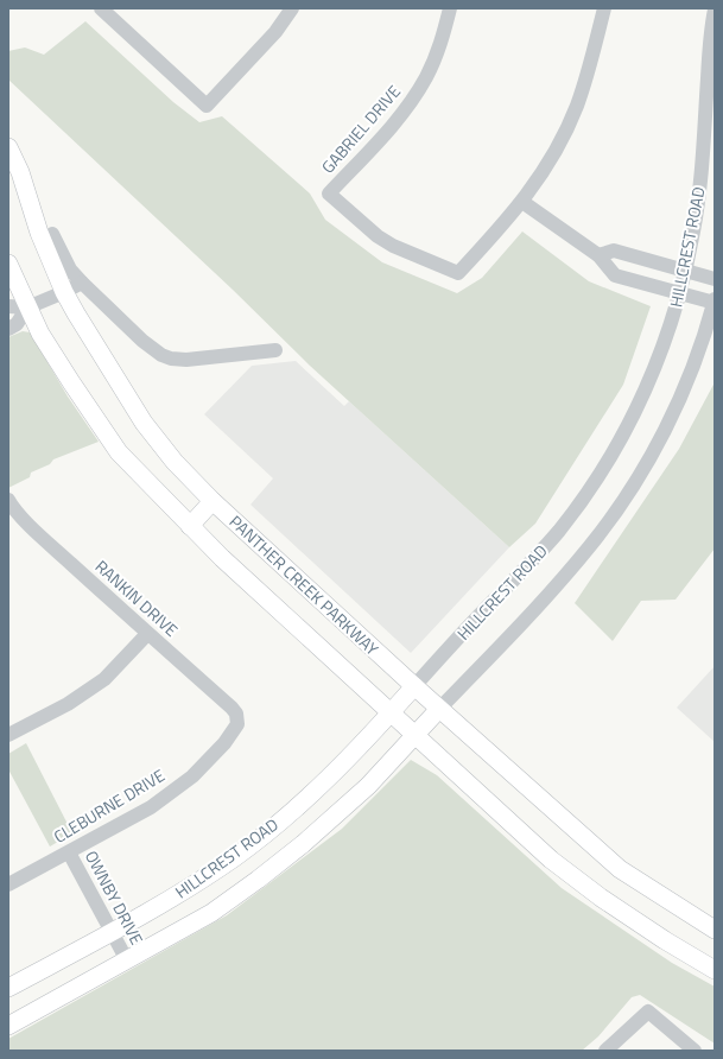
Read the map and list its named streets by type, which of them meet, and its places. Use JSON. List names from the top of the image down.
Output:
{
  "streets": {
    "main road": ["HILLCREST ROAD", "PANTHER CREEK PARKWAY"],
    "street": [
      "GABRIEL DRIVE",
      "RANKIN DRIVE",
      "CLEBURNE DRIVE",
      "OWNBY DRIVE"
    ]
  },
  "crossings": [
    ["HILLCREST ROAD", "PANTHER CREEK PARKWAY"],
    ["HILLCREST ROAD", "OWNBY DRIVE"],
    ["RANKIN DRIVE", "CLEBURNE DRIVE"],
    ["CLEBURNE DRIVE", "OWNBY DRIVE"]
  ]
}
